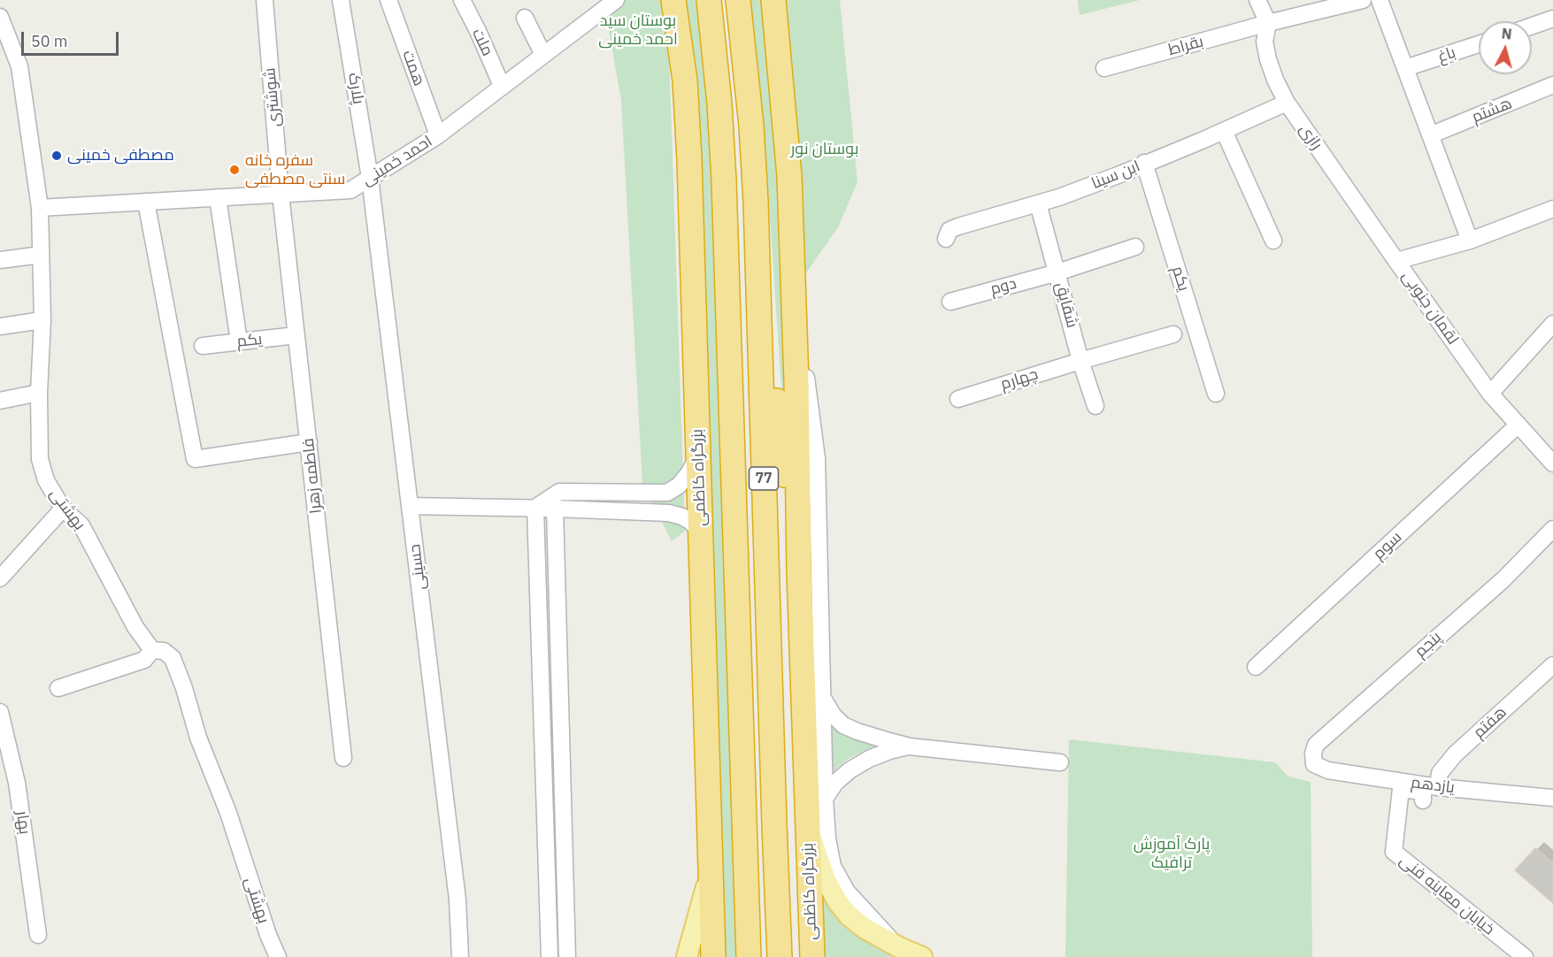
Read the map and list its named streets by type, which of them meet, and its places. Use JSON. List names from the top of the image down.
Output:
{
  "streets": {
    "highway": ["بزرگراه کاظمی", "77"],
    "street": [
      "ملت",
      "بقراط",
      "باغ",
      "همت",
      "پلارک",
      "شوشتری",
      "هشتم",
      "رازی",
      "احمد خمینی",
      "ابن سینا",
      "یکم",
      "دوم",
      "شقایق",
      "لقمان جنوبی",
      "چهارم",
      "فاطمه زهرا",
      "بهشتی",
      "سوم",
      "حسینی",
      "پنجم",
      "هفتم",
      "یازدهم",
      "بهار",
      "خیابان معاینه فنی"
    ]
  },
  "crossings": [
    ["ملت", "احمد خمینی"],
    ["بقراط", "رازی"],
    ["همت", "احمد خمینی"],
    ["پلارک", "احمد خمینی"],
    ["پلارک", "حسینی"],
    ["شوشتری", "احمد خمینی"],
    ["شوشتری", "فاطمه زهرا"],
    ["رازی", "ابن سینا"],
    ["رازی", "لقمان جنوبی"],
    ["احمد خمینی", "فاطمه زهرا"],
    ["احمد خمینی", "بهشتی"],
    ["احمد خمینی", "حسینی"],
    ["ابن سینا", "یکم"],
    ["ابن سینا", "شقایق"],
    ["یکم", "فاطمه زهرا"],
    ["دوم", "شقایق"],
    ["شقایق", "چهارم"],
    ["لقمان جنوبی", "سوم"],
    ["پنجم", "یازدهم"],
    ["هفتم", "یازدهم"]
  ],
  "parks": ["بوستان سید احمد خمینی", "بوستان نور", "پارک آموزش ترافیک"],
  "places": ["مصطفی خمینی", "سفره خانه سنتی مصطفی"],
  "scale_bar": "50 m",
  "north": "top"
}
